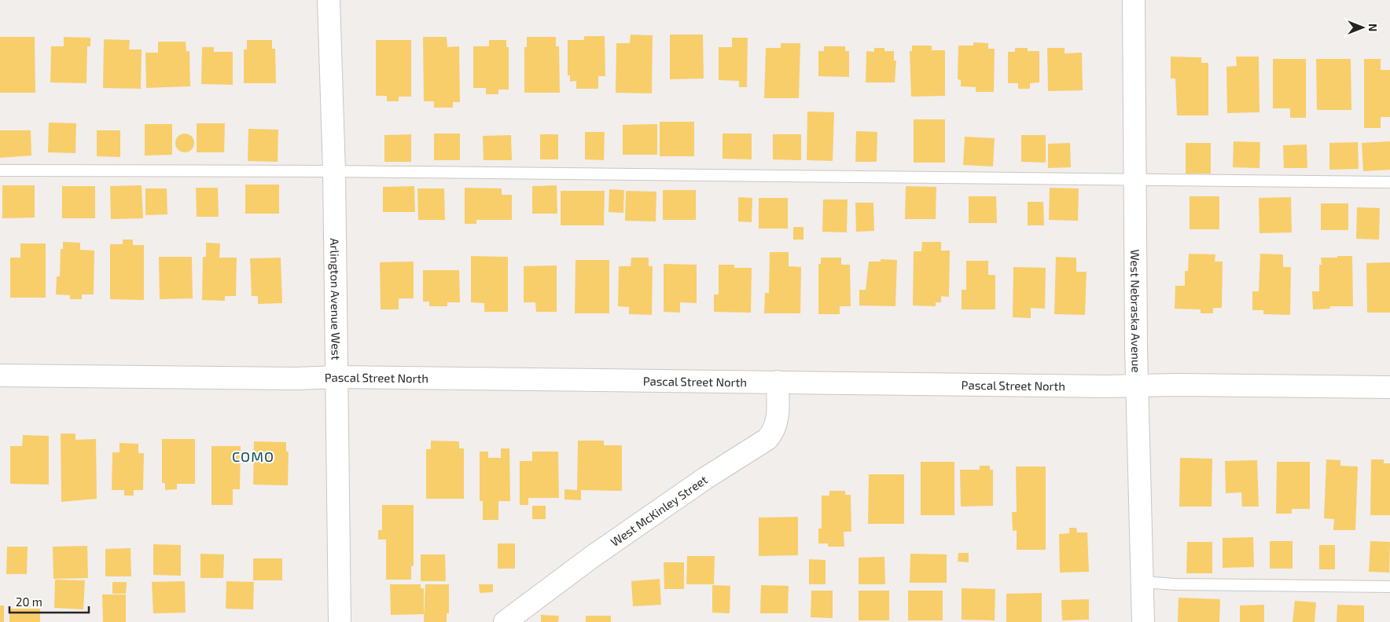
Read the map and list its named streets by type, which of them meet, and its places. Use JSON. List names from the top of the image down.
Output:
{
  "streets": {
    "street": [
      "Arlington Avenue West",
      "West Nebraska Avenue",
      "Pascal Street North",
      "West McKinley Street"
    ]
  },
  "crossings": [
    ["Arlington Avenue West", "Pascal Street North"],
    ["West Nebraska Avenue", "Pascal Street North"],
    ["Pascal Street North", "West McKinley Street"]
  ],
  "districts": ["COMO"],
  "scale_bar": "20 m",
  "north": "right"
}
